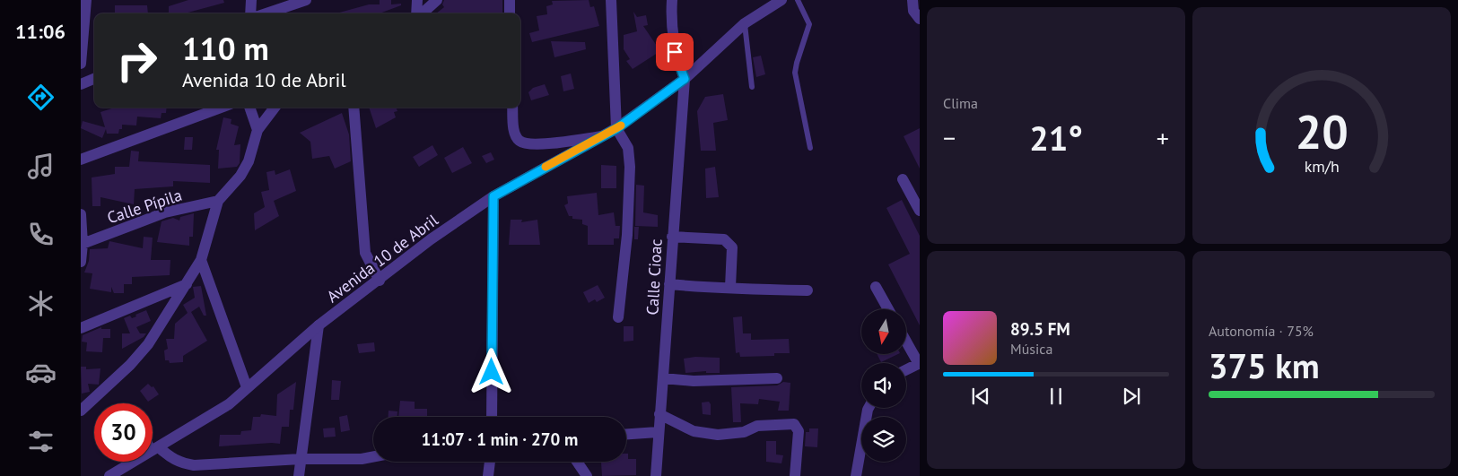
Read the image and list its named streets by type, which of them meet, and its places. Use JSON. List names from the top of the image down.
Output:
{
  "streets": {
    "street": ["Calle Pípila", "Avenida 10 de Abril", "Calle Cioac"]
  },
  "crossings": [
    ["Avenida 10 de Abril", "Calle Cioac"]
  ],
  "north": "bottom",
  "page": {
    "tabs": "11:06",
    "tile": [
      "Clima",
      ["Autonomía · 75%", "375 km"]
    ],
    "turn": ["110 m", "Avenida 10 de Abril"],
    "heat": ["−", "21°", "+"],
    "song": ["89.5 FM", "Música"],
    "limit": "30",
    "trip": "11:07 · 1 min · 270 m",
    "gauge": ["20", "km/h"]
  }
}
